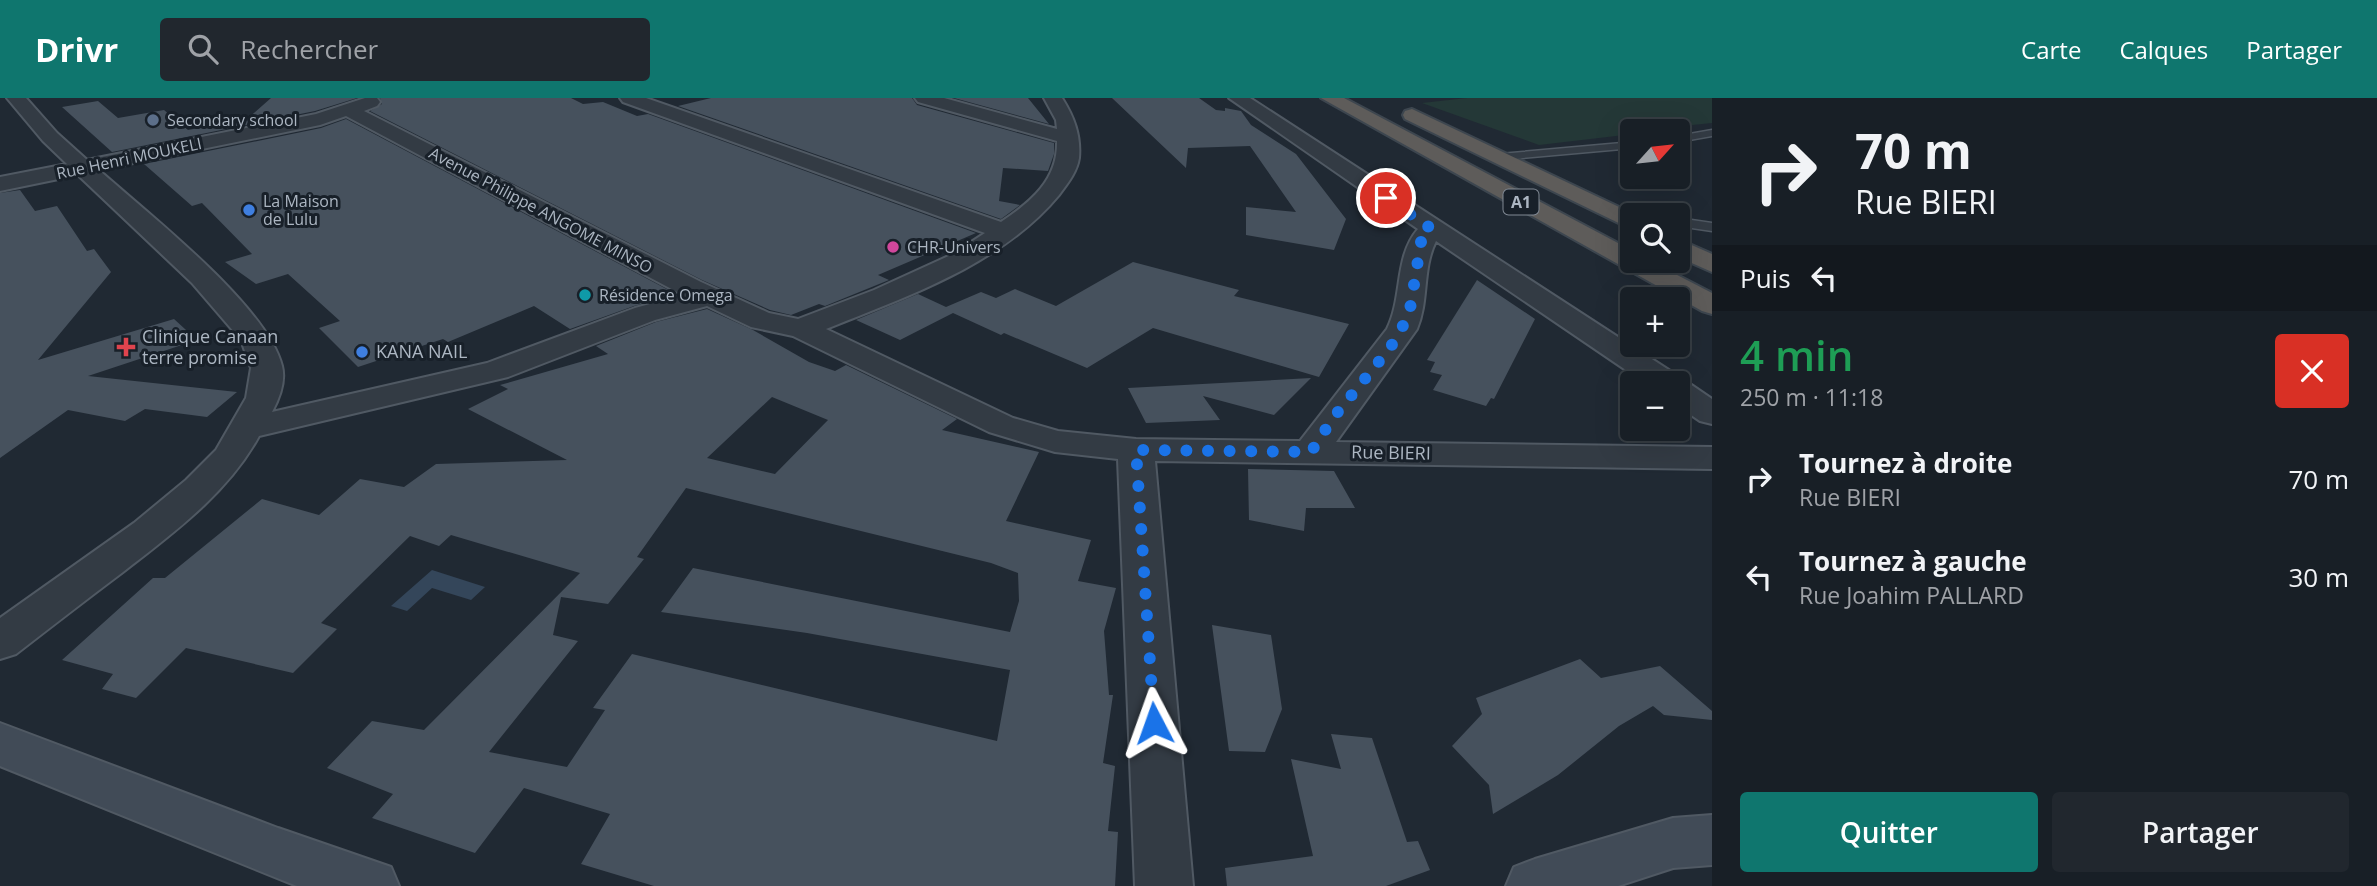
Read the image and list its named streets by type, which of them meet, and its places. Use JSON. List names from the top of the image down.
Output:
{
  "streets": {
    "highway": ["A1"],
    "street": ["Rue Henri MOUKELI", "Avenue Philippe ANGOME MINSO", "Rue BIERI"]
  },
  "crossings": [
    ["Rue Henri MOUKELI", "Avenue Philippe ANGOME MINSO"],
    ["Avenue Philippe ANGOME MINSO", "Rue BIERI"]
  ],
  "places": {
    "other": [
      "Secondary school",
      "La Maison de Lulu",
      "CHR-Univers",
      "Résidence Omega",
      "KANA NAIL"
    ],
    "health": ["Clinique Canaan terre promise"]
  },
  "north": "top right",
  "page": {
    "header": "Drivr",
    "search": "Rechercher",
    "nav": ["Carte", "Calques", "Partager"],
    "turn": ["70 m", "Rue BIERI"],
    "map_buttons": ["+", "−"],
    "then": "Puis",
    "heading": ["4 min", "250 m · 11:18"],
    "list": [
      {
        "name": "Tournez à droite",
        "note": "Rue BIERI",
        "value": "70 m"
      },
      {
        "name": "Tournez à gauche",
        "note": "Rue Joahim PALLARD",
        "value": "30 m"
      }
    ],
    "buttons": ["Quitter", "Partager"]
  }
}
